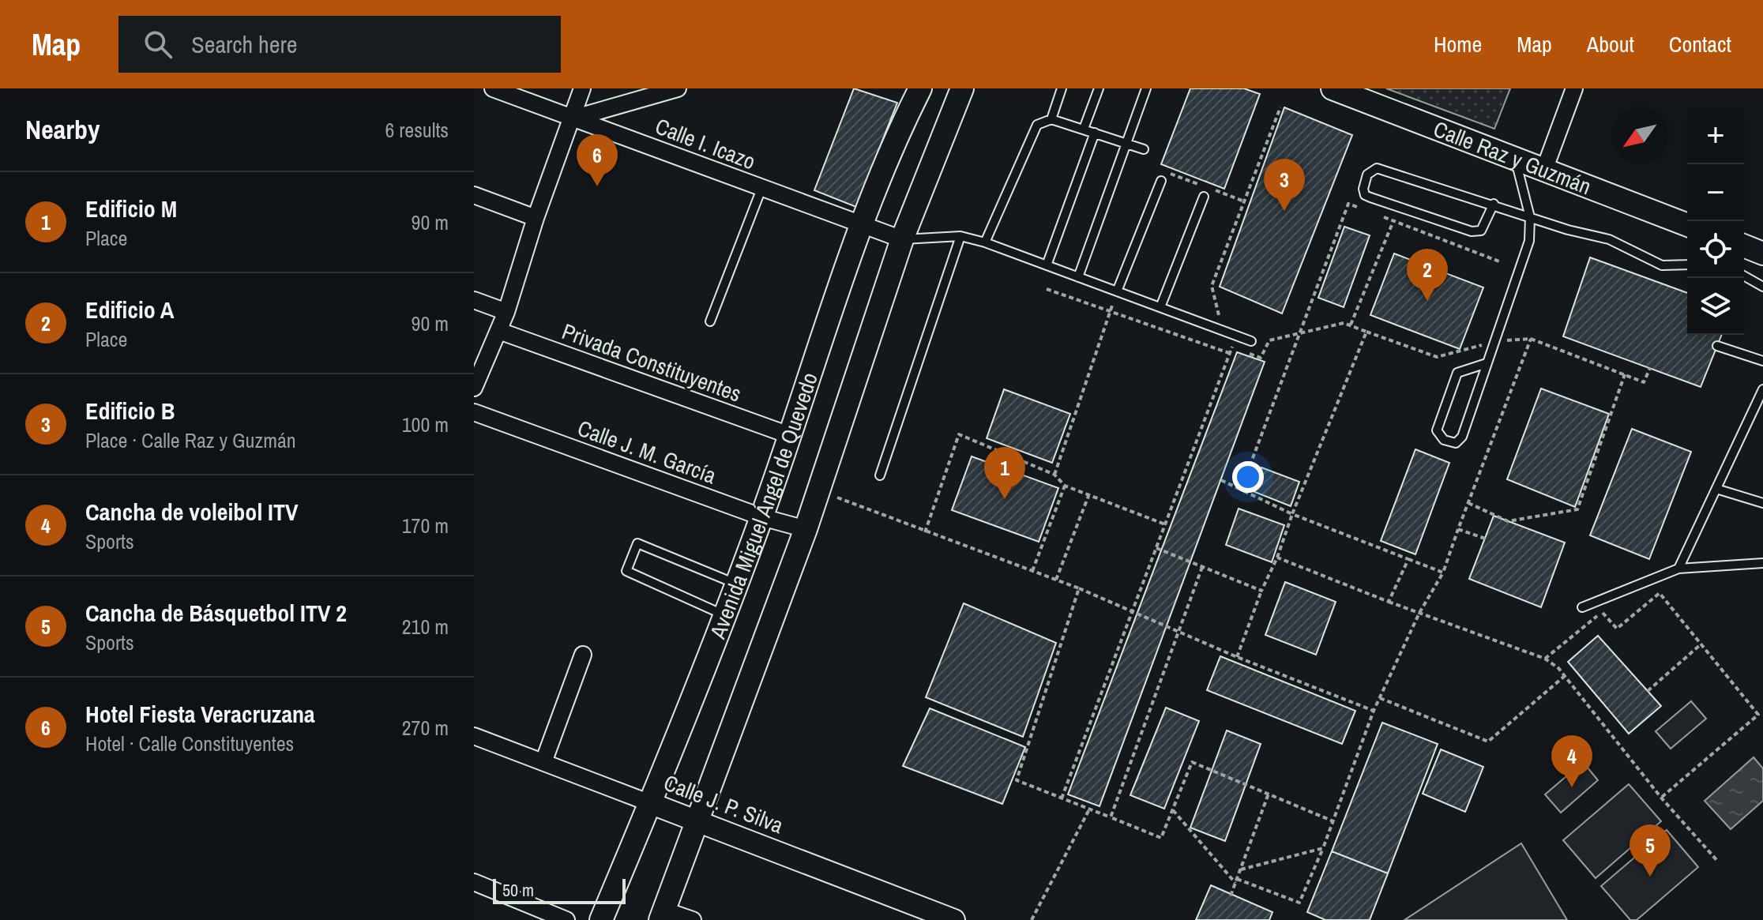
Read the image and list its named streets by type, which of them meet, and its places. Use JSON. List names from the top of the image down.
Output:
{
  "streets": {
    "main road": ["Calle Raz y Guzmán", "Avenida Miguel Ángel de Quevedo"],
    "street": [
      "Calle I. Icazo",
      "Privada Constituyentes",
      "Calle J. M. García",
      "Calle J. P. Silva"
    ]
  },
  "crossings": [
    ["Calle I. Icazo", "Avenida Miguel Ángel de Quevedo"],
    ["Privada Constituyentes", "Avenida Miguel Ángel de Quevedo"],
    ["Calle J. M. García", "Avenida Miguel Ángel de Quevedo"],
    ["Avenida Miguel Ángel de Quevedo", "Calle J. P. Silva"]
  ],
  "scale_bar": "50 m",
  "north": "bottom left",
  "page": {
    "header": "Map",
    "search": "Search here",
    "nav": [
      "Home",
      "Map",
      "About",
      "Contact"
    ],
    "heading": ["Nearby", "6 results"],
    "map_buttons": ["+", "−"],
    "pins": [
      "6",
      "3",
      "2",
      "1",
      "4",
      "5"
    ],
    "list": [
      {
        "mark": "1",
        "name": "Edificio M",
        "note": "Place",
        "value": "90 m"
      },
      {
        "mark": "2",
        "name": "Edificio A",
        "note": "Place",
        "value": "90 m"
      },
      {
        "mark": "3",
        "name": "Edificio B",
        "note": "Place · Calle Raz y Guzmán",
        "value": "100 m"
      },
      {
        "mark": "4",
        "name": "Cancha de voleibol ITV",
        "note": "Sports",
        "value": "170 m"
      },
      {
        "mark": "5",
        "name": "Cancha de Básquetbol ITV 2",
        "note": "Sports",
        "value": "210 m"
      },
      {
        "mark": "6",
        "name": "Hotel Fiesta Veracruzana",
        "note": "Hotel · Calle Constituyentes",
        "value": "270 m"
      }
    ],
    "scale": "50 m"
  }
}
